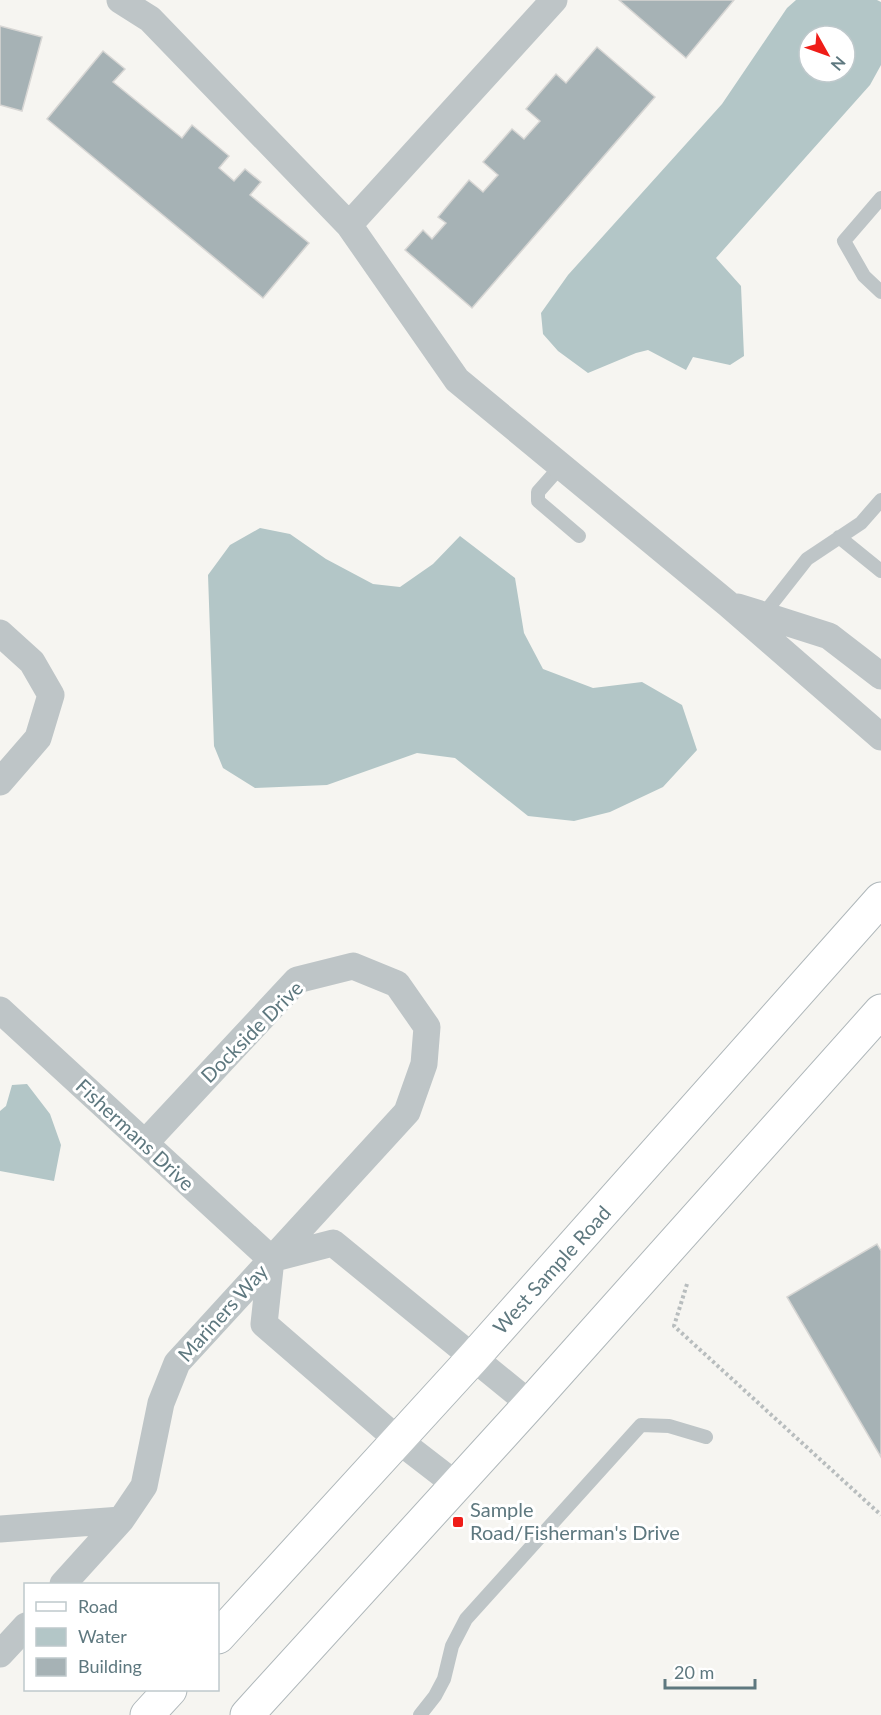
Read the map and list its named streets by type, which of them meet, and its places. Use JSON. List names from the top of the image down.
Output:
{
  "streets": {
    "main road": ["West Sample Road"],
    "street": ["Dockside Drive", "Fishermans Drive", "Mariners Way"]
  },
  "crossings": [
    ["Dockside Drive", "Fishermans Drive"],
    ["Dockside Drive", "Mariners Way"],
    ["Fishermans Drive", "Mariners Way"]
  ],
  "places": {
    "transit": ["Sample Road/Fisherman's Drive"]
  },
  "legend": ["Road", "Water", "Building"],
  "scale_bar": "20 m",
  "north": "bottom right"
}
